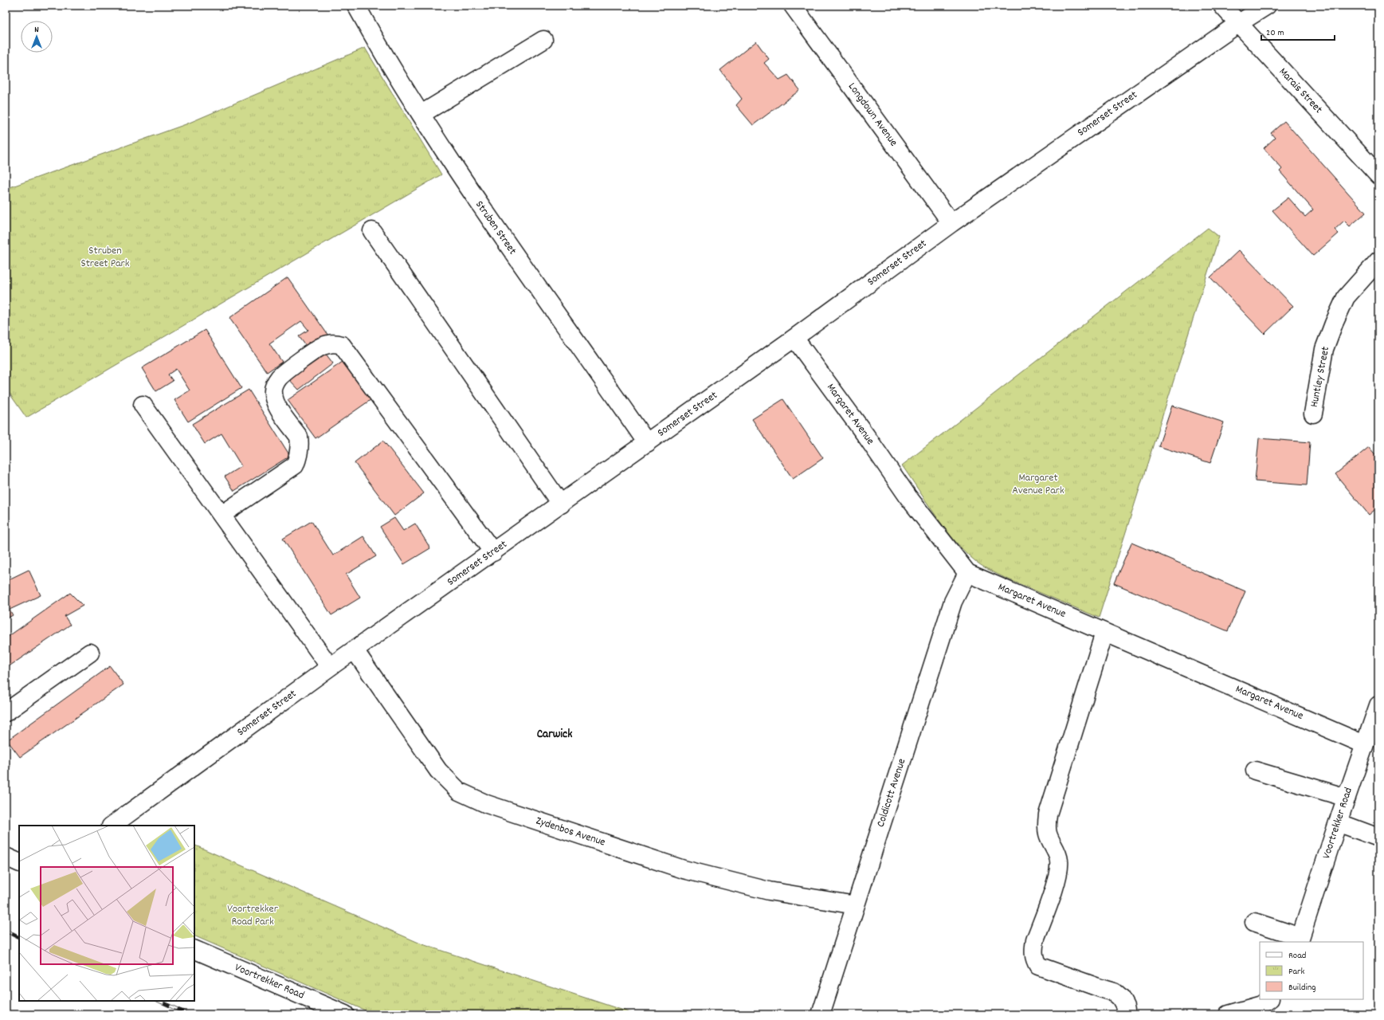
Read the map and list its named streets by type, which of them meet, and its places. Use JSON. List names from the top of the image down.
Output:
{
  "streets": {
    "street": [
      "Marais Street",
      "Somerset Street",
      "Longdown Avenue",
      "Struben Street",
      "Huntley Street",
      "Margaret Avenue",
      "Coldicott Avenue",
      "Voortrekker Road",
      "Zydenbos Avenue"
    ]
  },
  "crossings": [
    ["Marais Street", "Somerset Street"],
    ["Somerset Street", "Longdown Avenue"],
    ["Somerset Street", "Struben Street"],
    ["Somerset Street", "Margaret Avenue"],
    ["Somerset Street", "Zydenbos Avenue"],
    ["Margaret Avenue", "Coldicott Avenue"],
    ["Margaret Avenue", "Voortrekker Road"],
    ["Coldicott Avenue", "Zydenbos Avenue"]
  ],
  "districts": ["Carwick"],
  "parks": ["Struben Street Park", "Margaret Avenue Park", "Voortrekker Road Park"],
  "legend": ["Road", "Park", "Building"],
  "scale_bar": "20 m",
  "north": "top"
}
